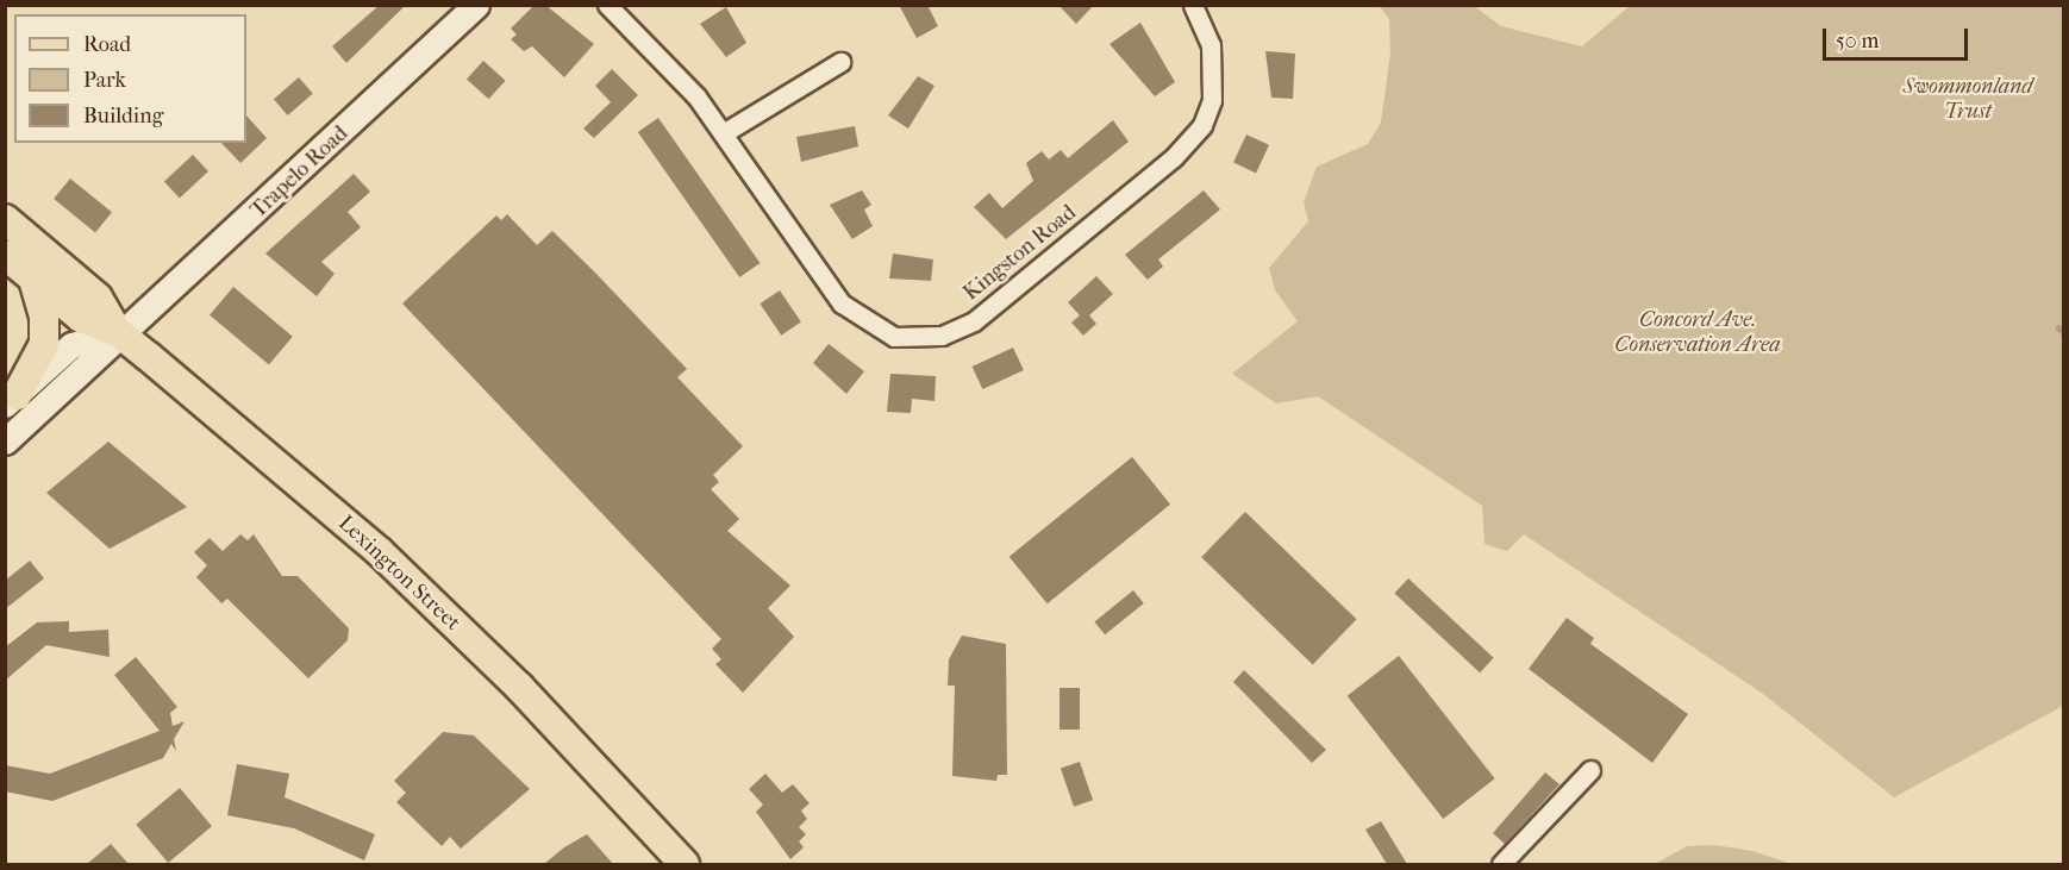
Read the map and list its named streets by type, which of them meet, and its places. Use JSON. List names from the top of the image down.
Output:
{
  "streets": {
    "main road": ["Trapelo Road", "Lexington Street"],
    "street": ["Kingston Road"]
  },
  "crossings": [
    ["Trapelo Road", "Lexington Street"]
  ],
  "parks": ["Swommonland Trust", "Concord Ave. Conservation Area"],
  "legend": ["Road", "Park", "Building"],
  "scale_bar": "50 m"
}
